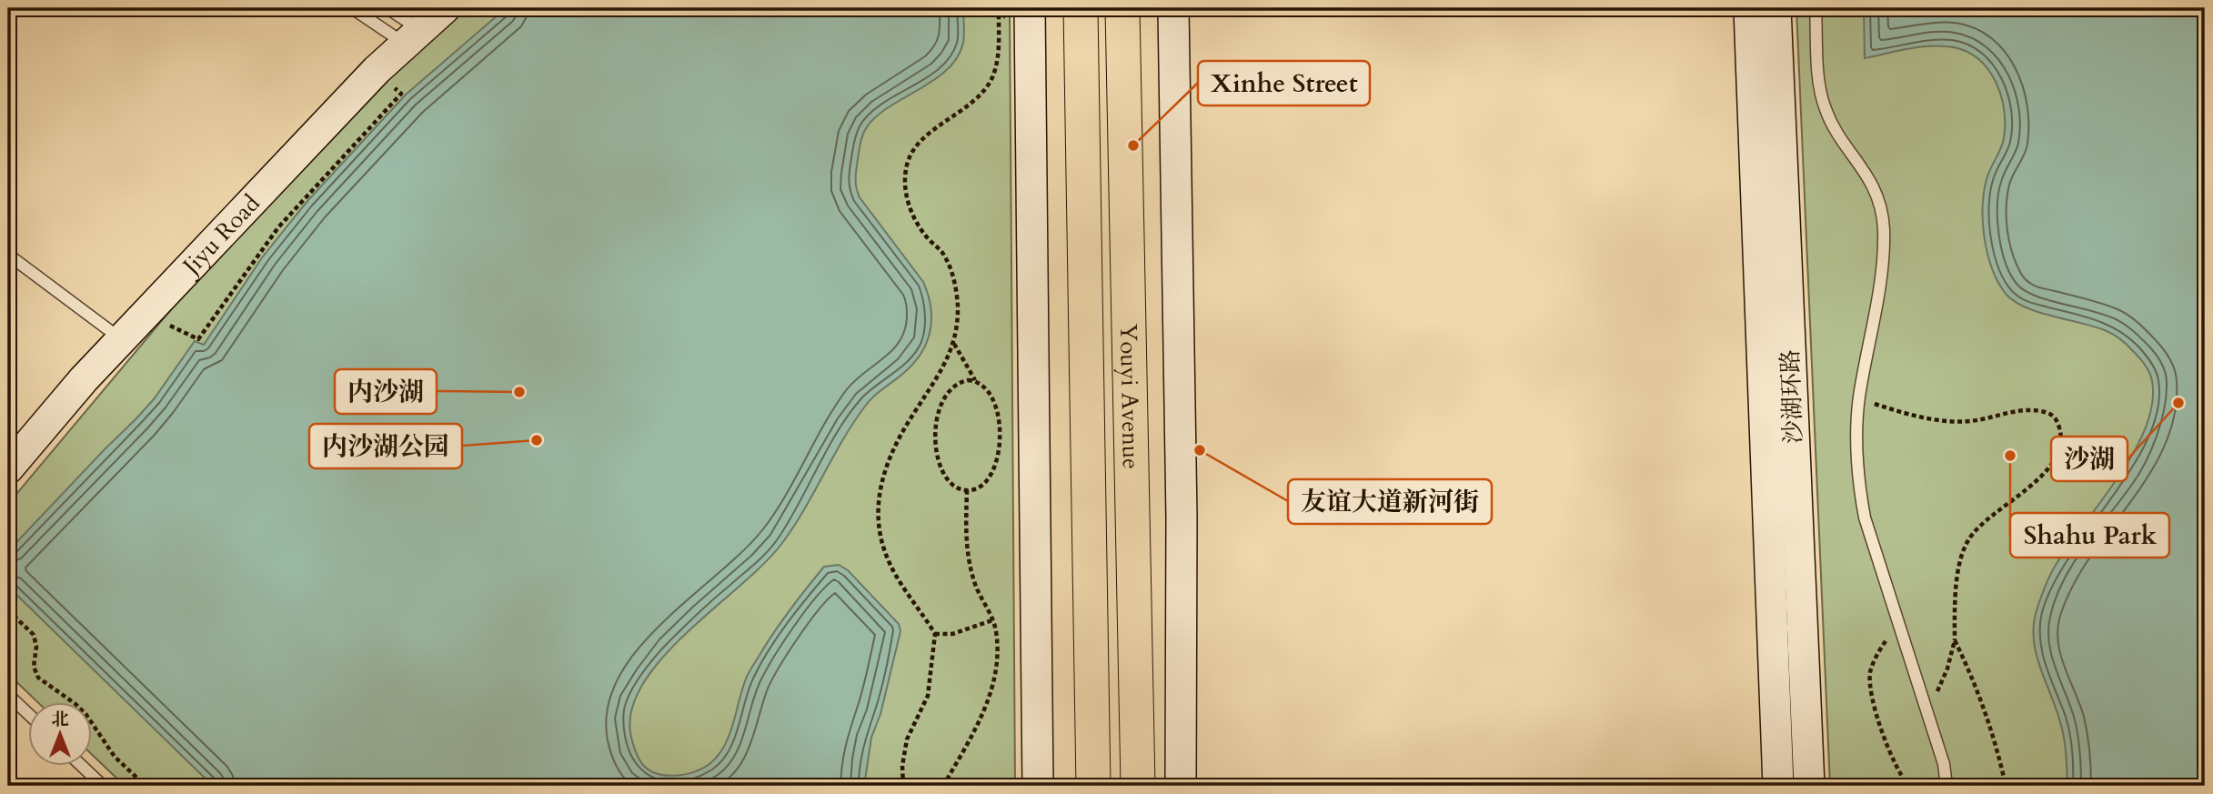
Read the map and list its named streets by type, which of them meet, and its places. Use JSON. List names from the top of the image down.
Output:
{
  "streets": {
    "main road": ["Jiyu Road", "Youyi Avenue", "沙湖环路"]
  },
  "places": [
    "Xinhe Street",
    "内沙湖",
    "沙湖",
    "内沙湖公园",
    "友谊大道新河街",
    "Shahu Park"
  ],
  "north": "top"
}
